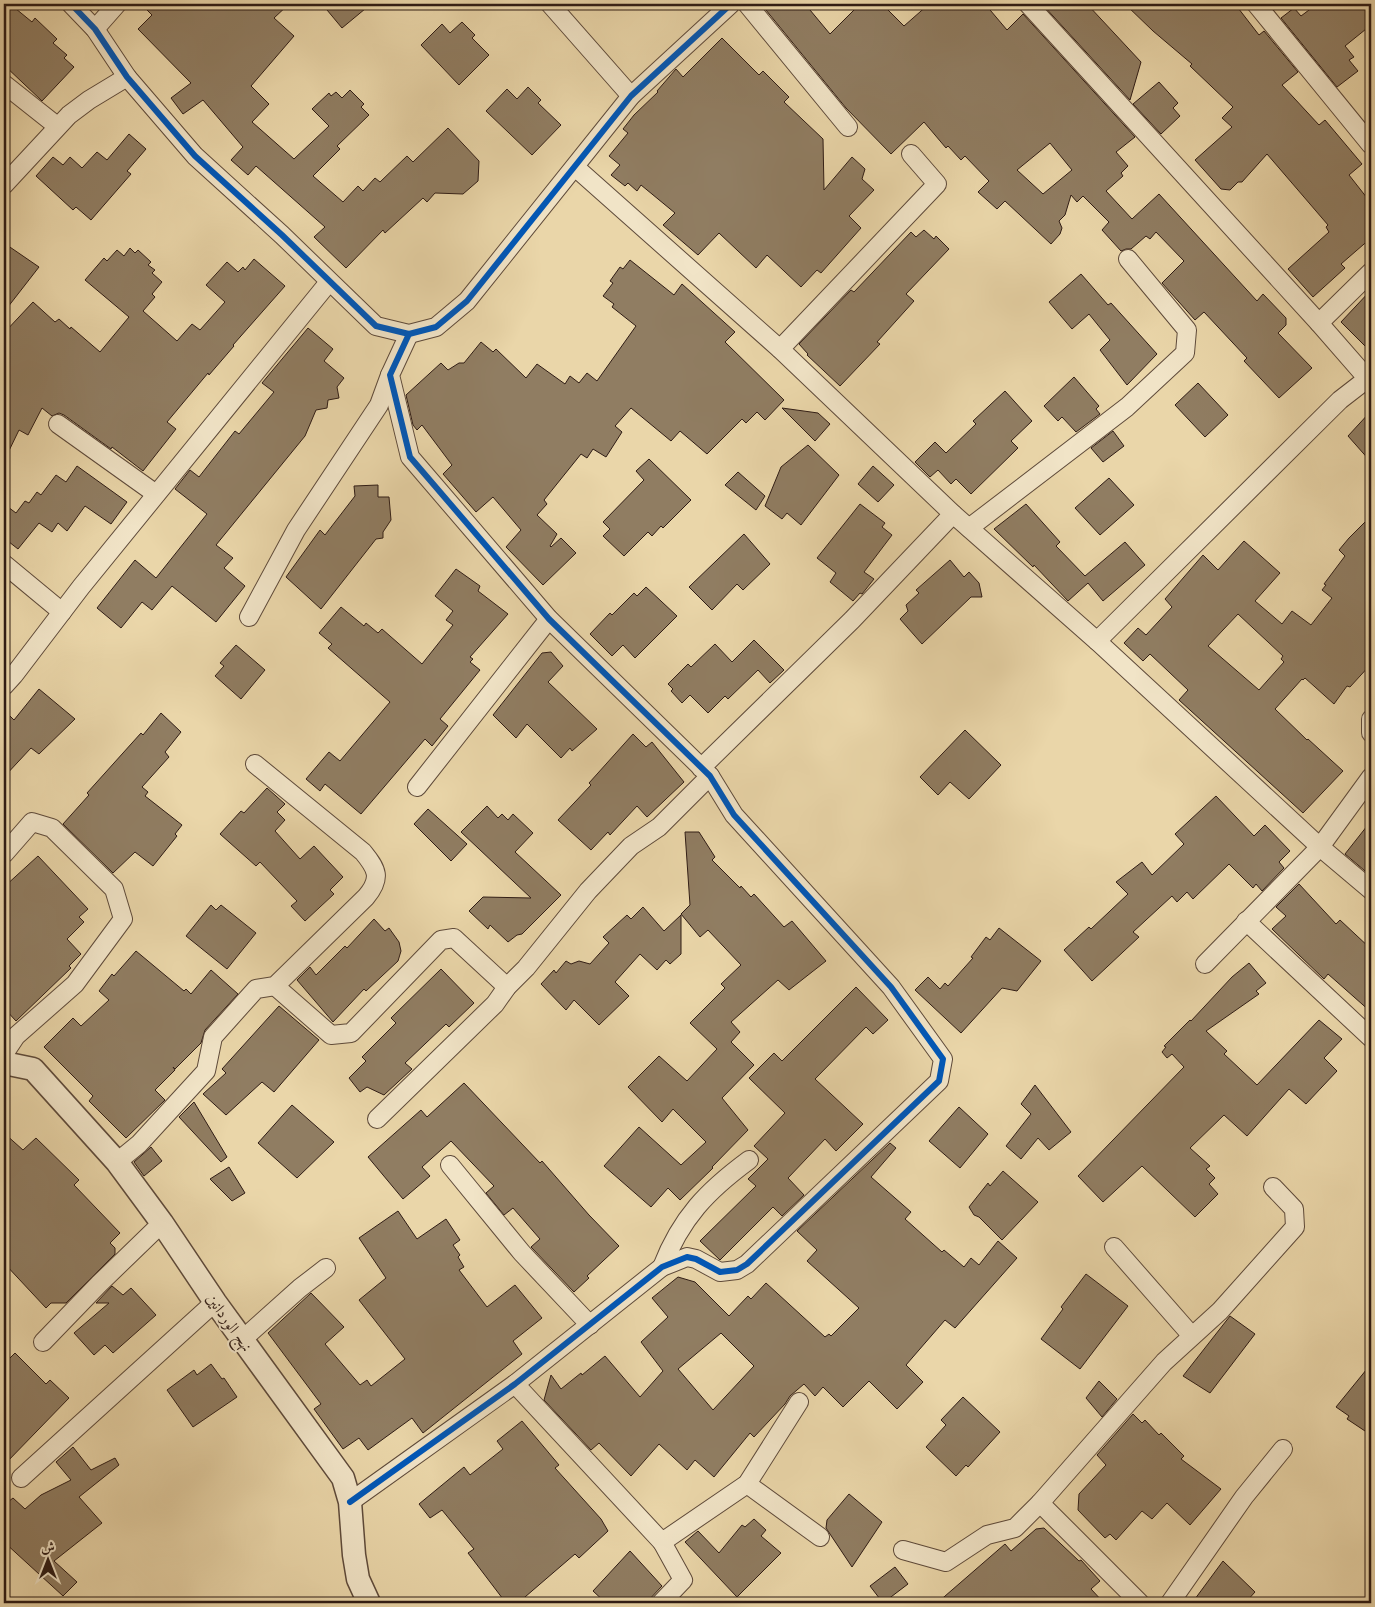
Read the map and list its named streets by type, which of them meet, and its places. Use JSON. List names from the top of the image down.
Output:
{
  "streets": {
    "street": ["نهج الوردانين"]
  },
  "north": "top"
}
